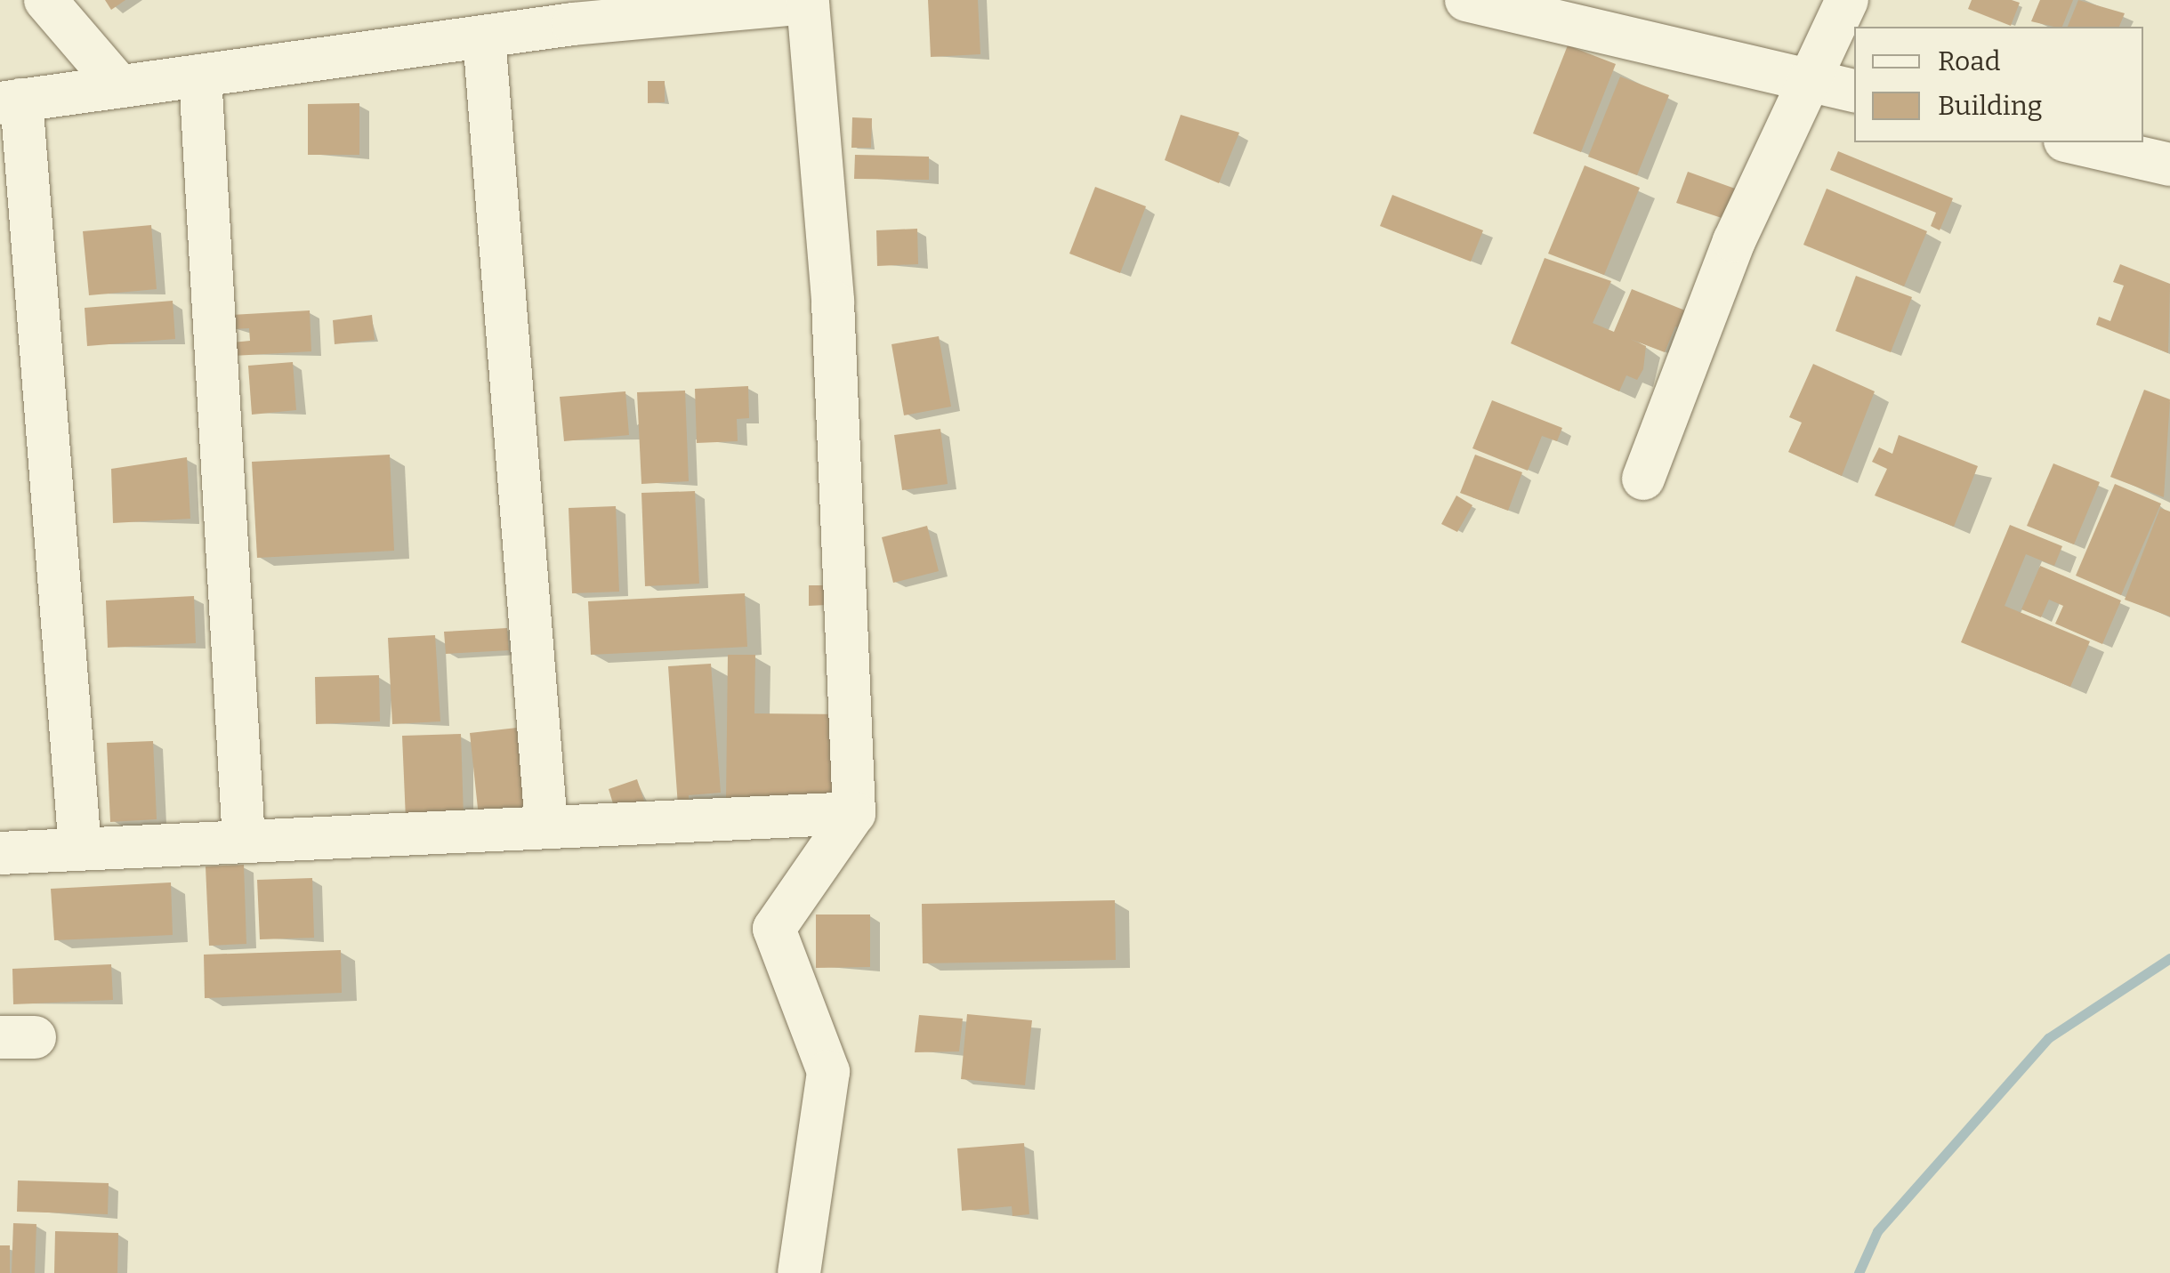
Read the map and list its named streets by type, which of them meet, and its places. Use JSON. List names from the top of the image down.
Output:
{
  "legend": ["Road", "Building"]
}
